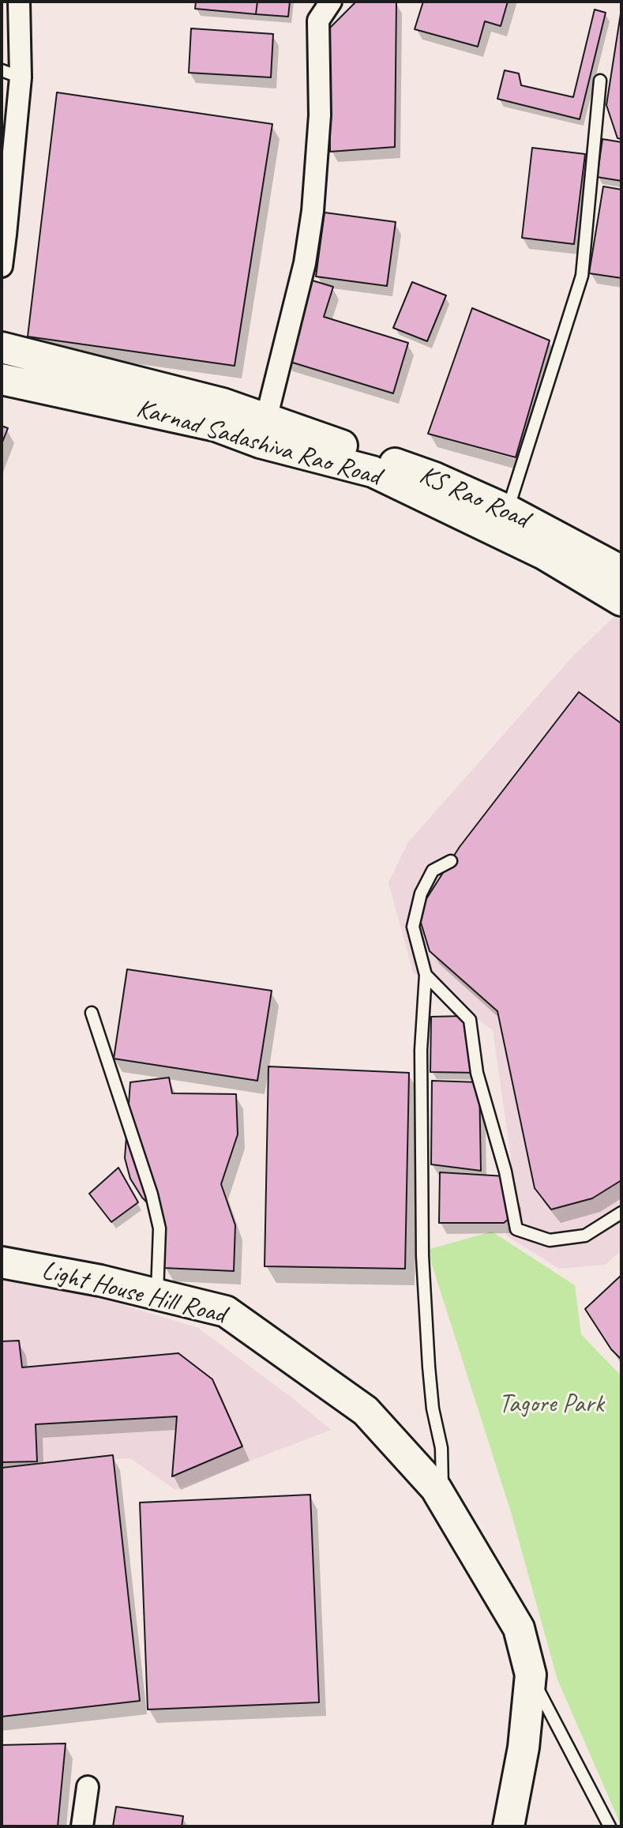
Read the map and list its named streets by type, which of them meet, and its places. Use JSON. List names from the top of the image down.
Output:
{
  "streets": {
    "main road": ["Karnad Sadashiva Rao Road", "KS Rao Road", "Light House Hill Road"]
  },
  "parks": ["Tagore Park"]
}
